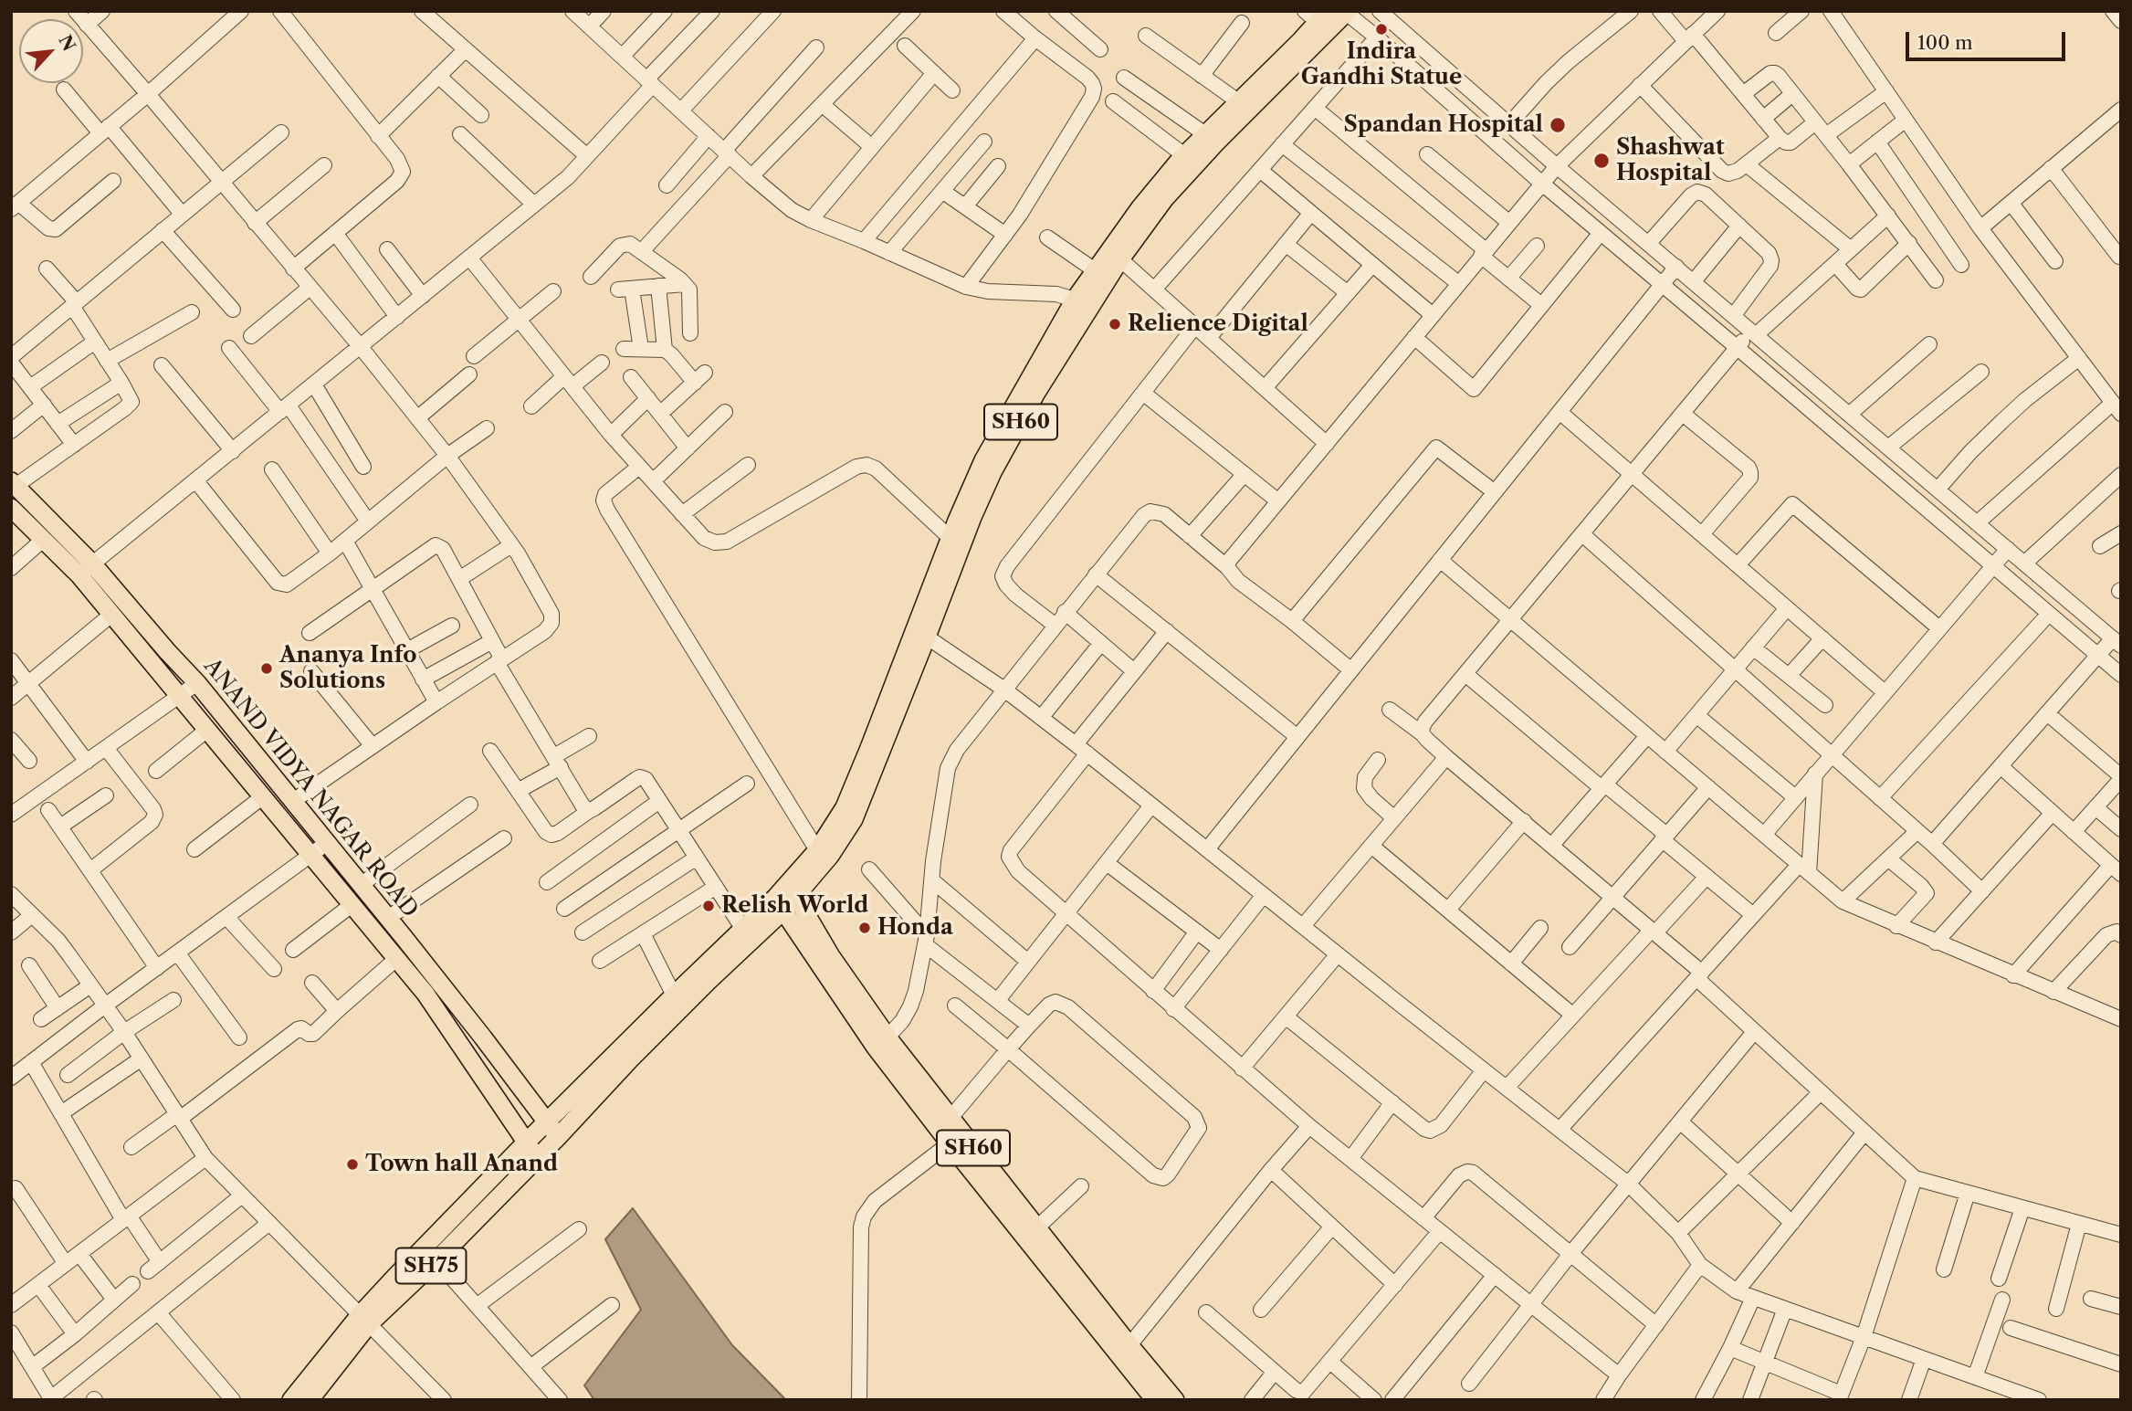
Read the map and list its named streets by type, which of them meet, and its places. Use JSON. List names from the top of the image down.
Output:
{
  "streets": {
    "main road": ["SH60", "ANAND VIDYA NAGAR ROAD", "SH75"]
  },
  "crossings": [
    ["SH60", "SH75"],
    ["ANAND VIDYA NAGAR ROAD", "SH75"]
  ],
  "places": [
    "Indira Gandhi Statue",
    "Spandan Hospital",
    "Shashwat Hospital",
    "Relience Digital",
    "Ananya Info Solutions",
    "Relish World",
    "Honda",
    "Town hall Anand"
  ],
  "scale_bar": "100 m",
  "north": "top right"
}
